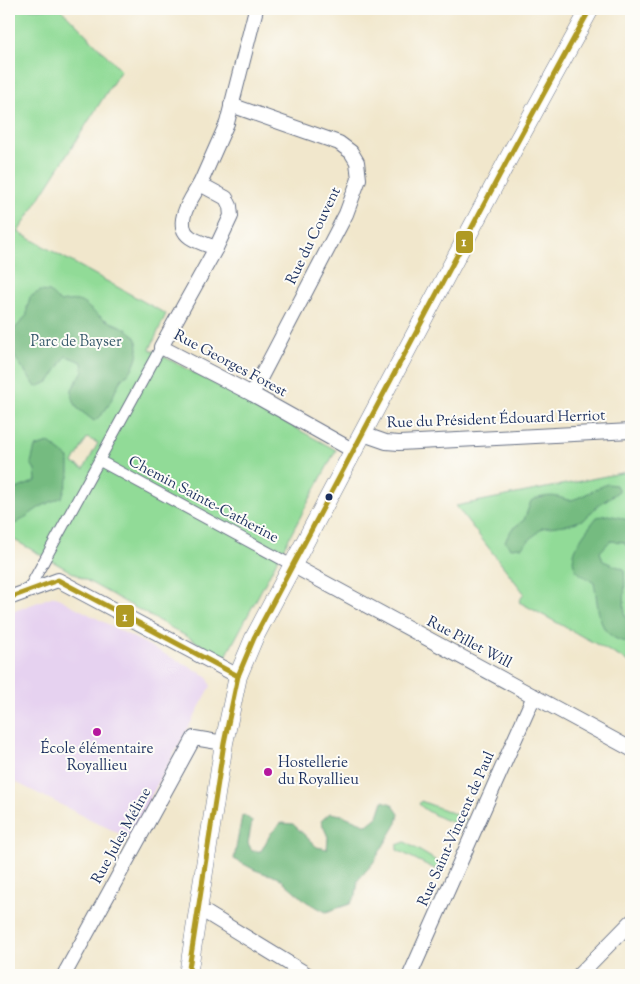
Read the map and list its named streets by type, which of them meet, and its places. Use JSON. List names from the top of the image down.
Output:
{
  "streets": {
    "street": [
      "Rue du Couvent",
      "Rue Georges Forest",
      "Rue du Président Édouard Herriot",
      "Chemin Sainte-Catherine",
      "Rue Pillet Will",
      "Rue Saint-Vincent de Paul",
      "Rue Jules Méline"
    ]
  },
  "crossings": [
    ["Rue du Couvent", "Rue Georges Forest"],
    ["Chemin Sainte-Catherine", "Rue Pillet Will"],
    ["Rue Pillet Will", "Rue Saint-Vincent de Paul"]
  ],
  "parks": ["Parc de Bayser"],
  "places": ["École élémentaire Royallieu", "Hostellerie du Royallieu"],
  "lines": ["transit line 1"]
}
